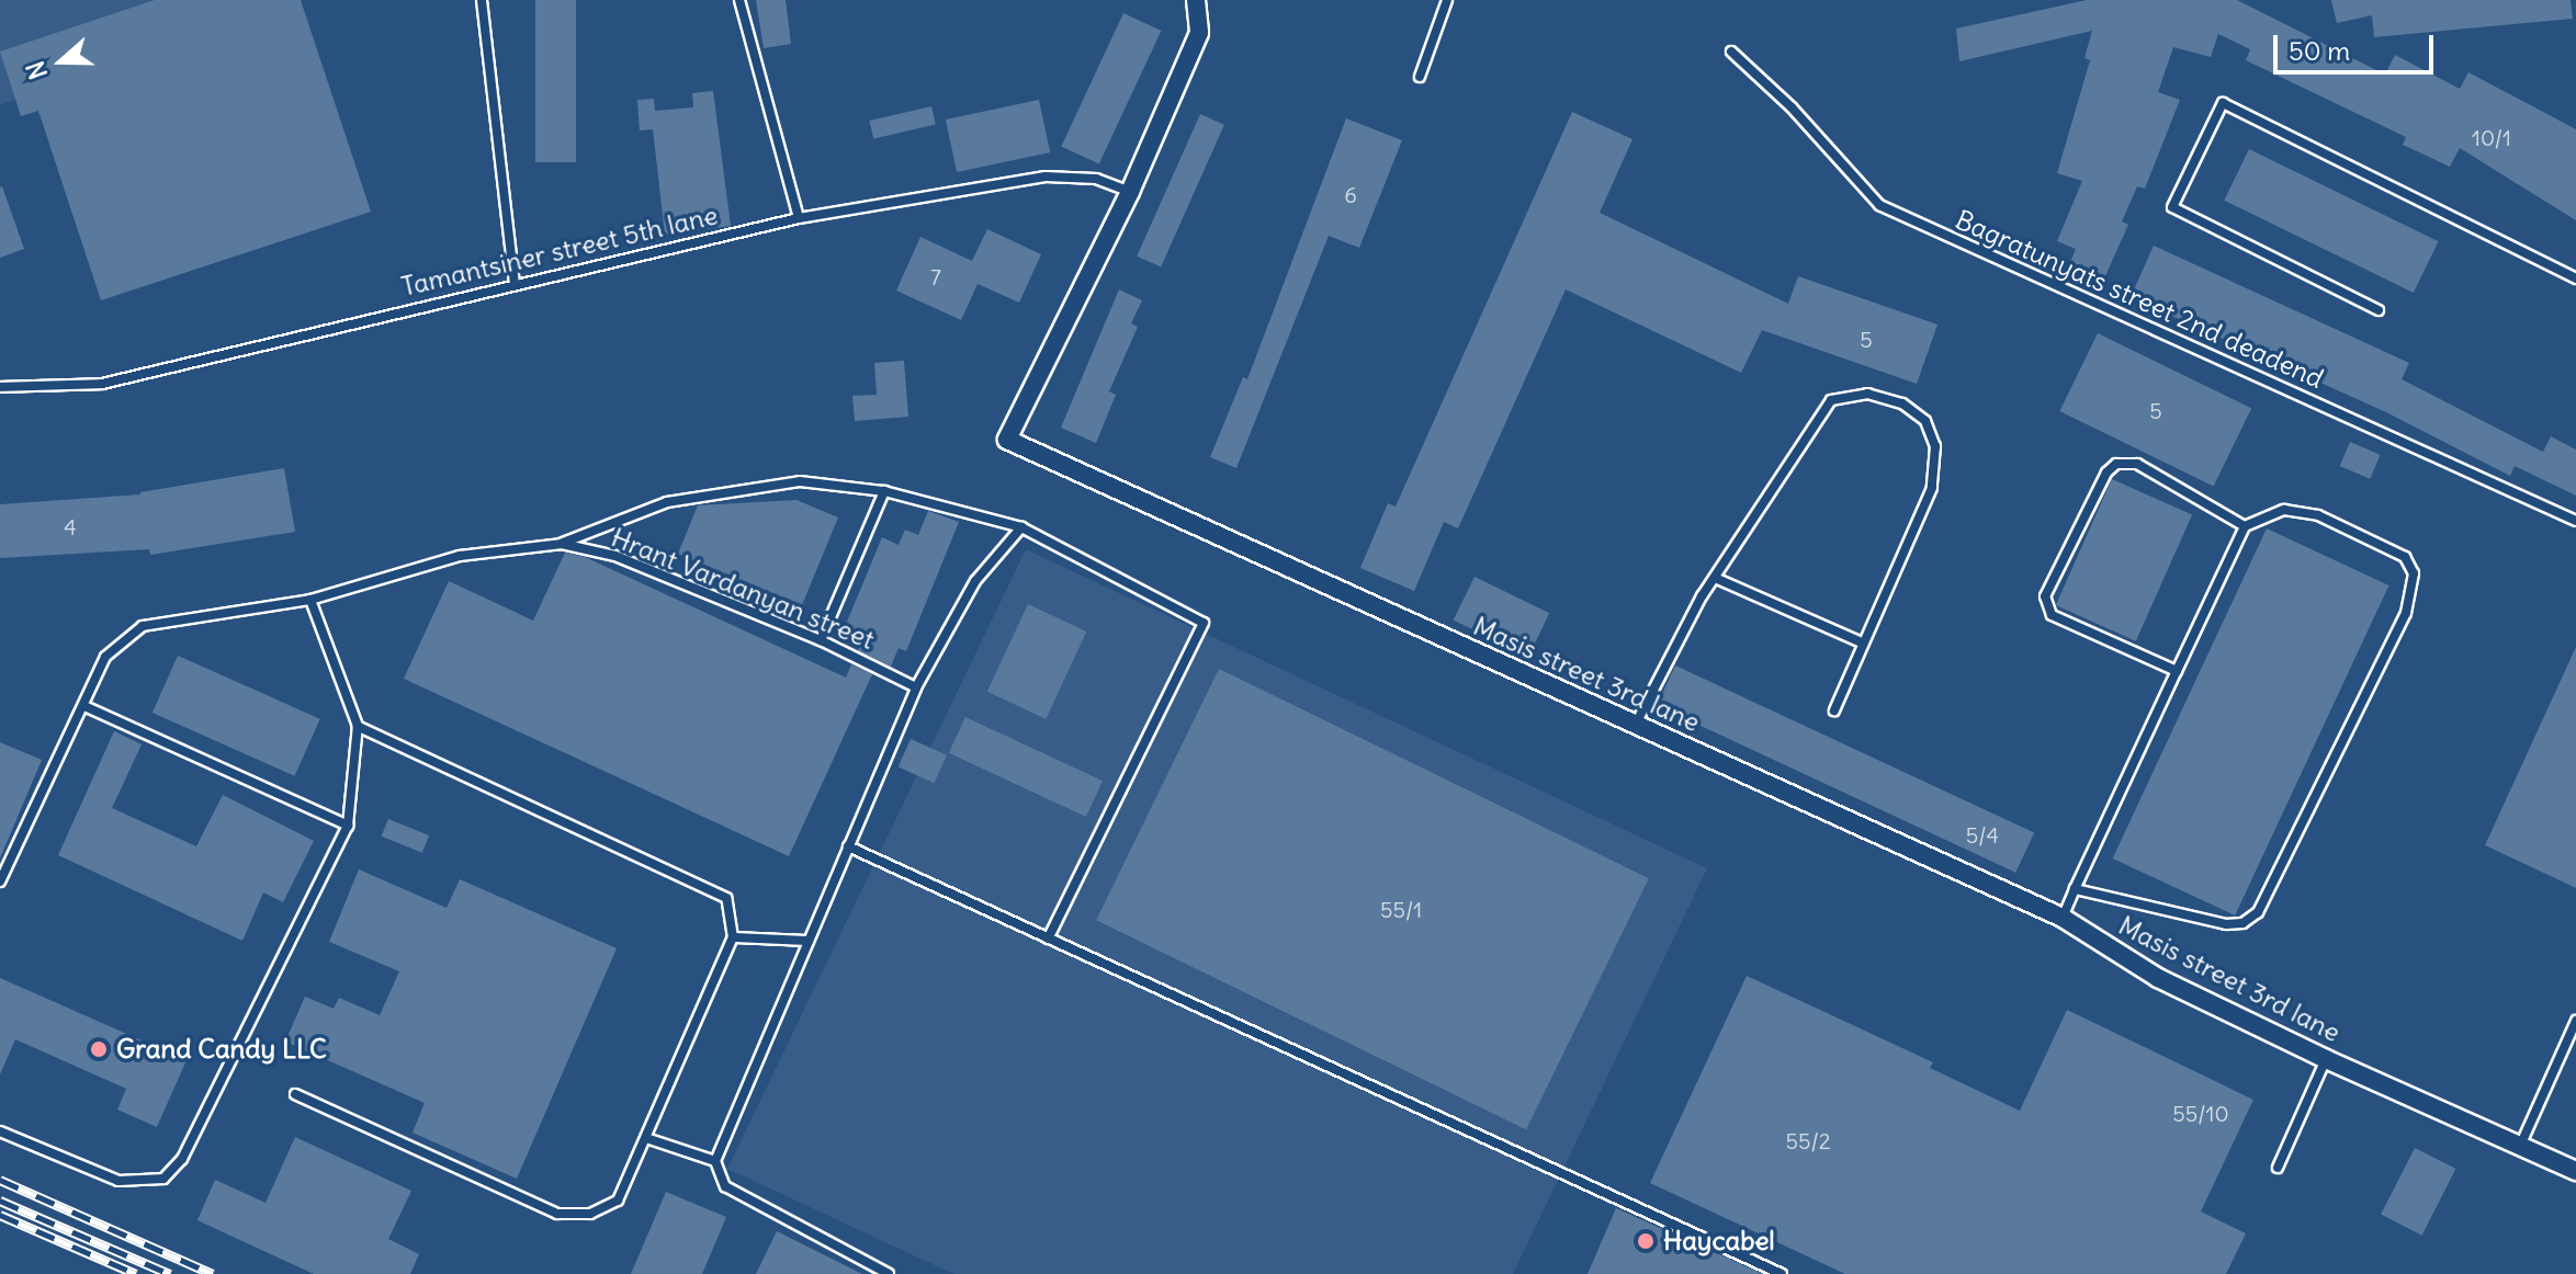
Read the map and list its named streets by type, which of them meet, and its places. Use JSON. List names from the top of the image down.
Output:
{
  "streets": {
    "street": ["Masis street 3rd lane"],
    "lane": ["Tamantsiner street 5th lane", "Bagratunyats street 2nd deadend", "Hrant Vardanyan street"]
  },
  "crossings": [
    ["Tamantsiner street 5th lane", "Masis street 3rd lane"]
  ],
  "places": ["Grand Candy LLC", "Haycabel"],
  "house_numbers": [
    "10/1",
    "6",
    "7",
    "5",
    "5",
    "4",
    "5/4",
    "55/1",
    "55/10",
    "55/2"
  ],
  "scale_bar": "50 m",
  "north": "left"
}
